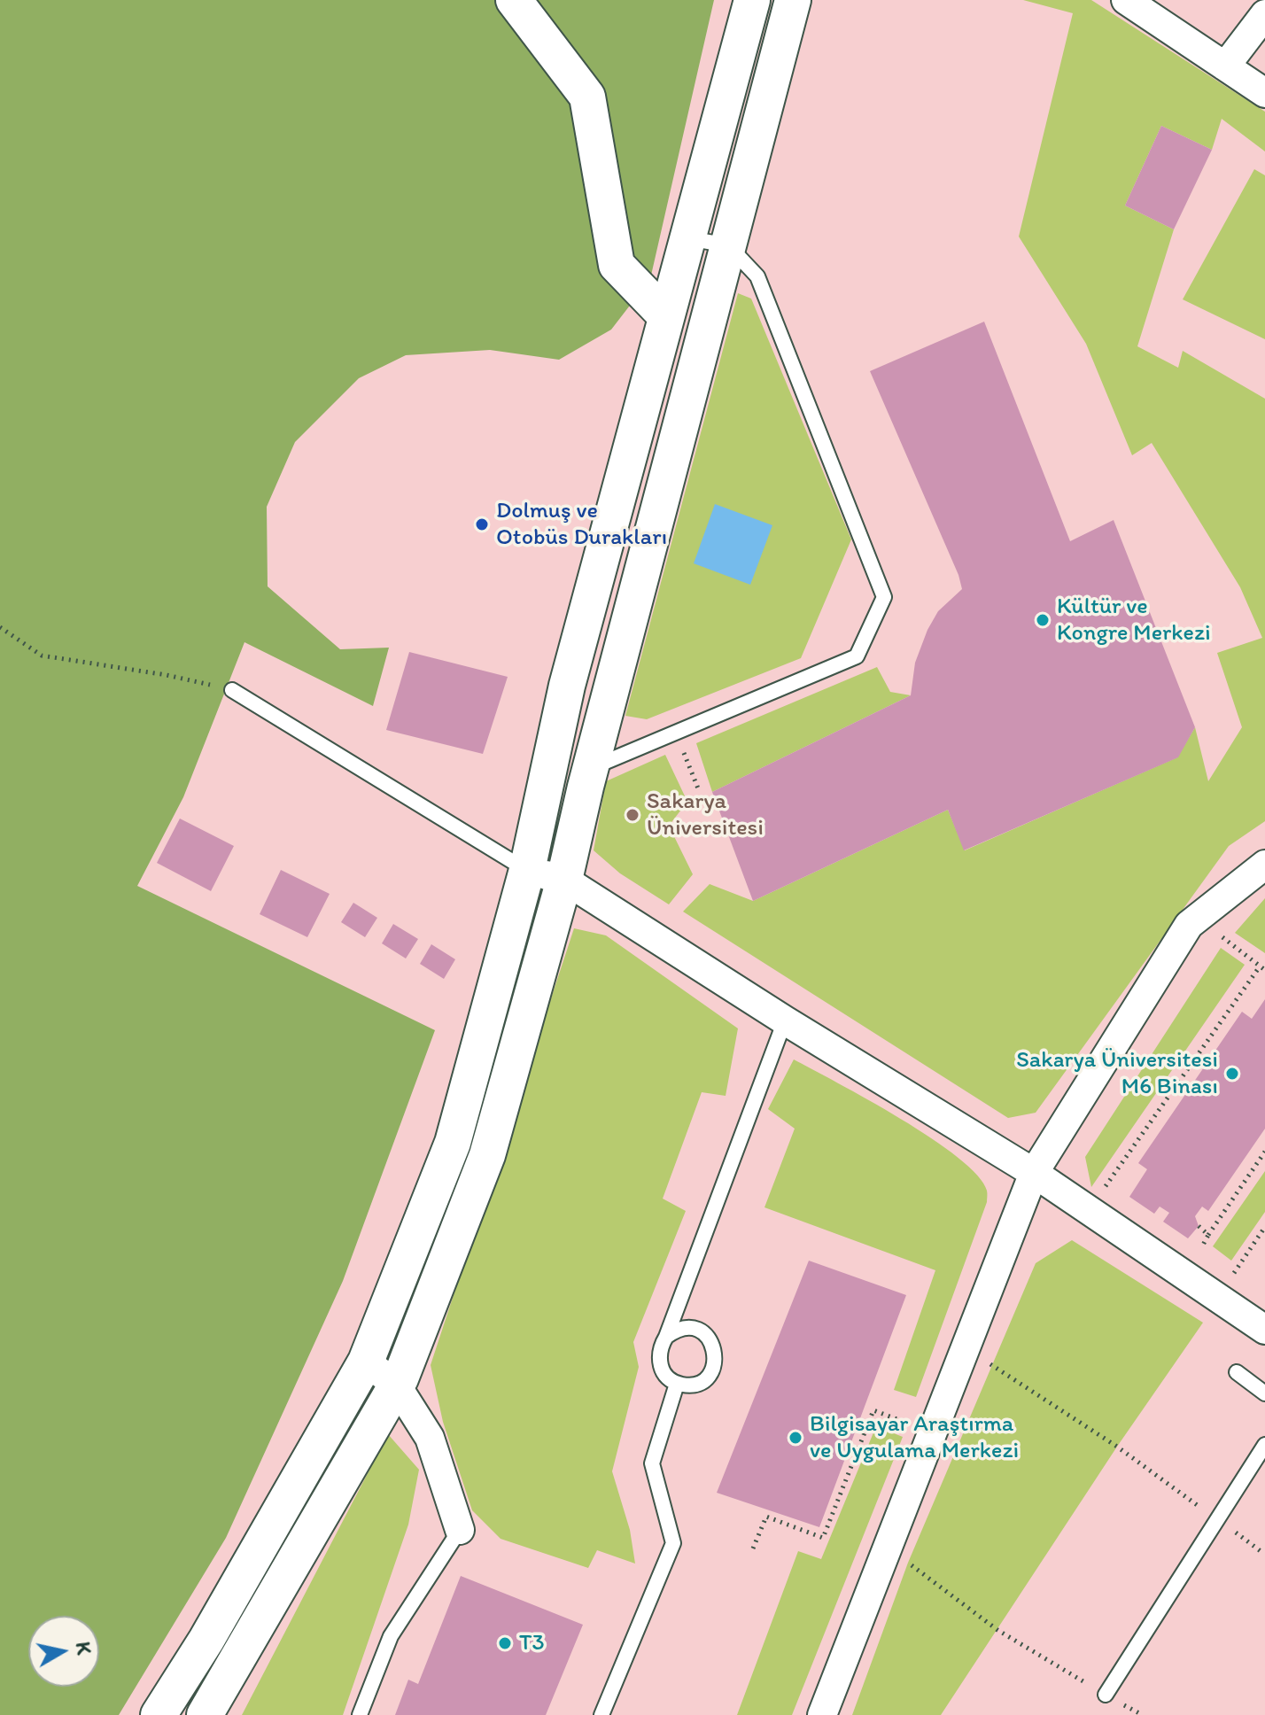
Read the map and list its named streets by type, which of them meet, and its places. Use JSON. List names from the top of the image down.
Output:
{
  "places": [
    "Dolmuş ve Otobüs Durakları",
    "Kültür ve Kongre Merkezi",
    "Sakarya Üniversitesi",
    "Sakarya Üniversitesi M6 Binası",
    "Bilgisayar Araştırma ve Uygulama Merkezi",
    "T3"
  ],
  "north": "right"
}
